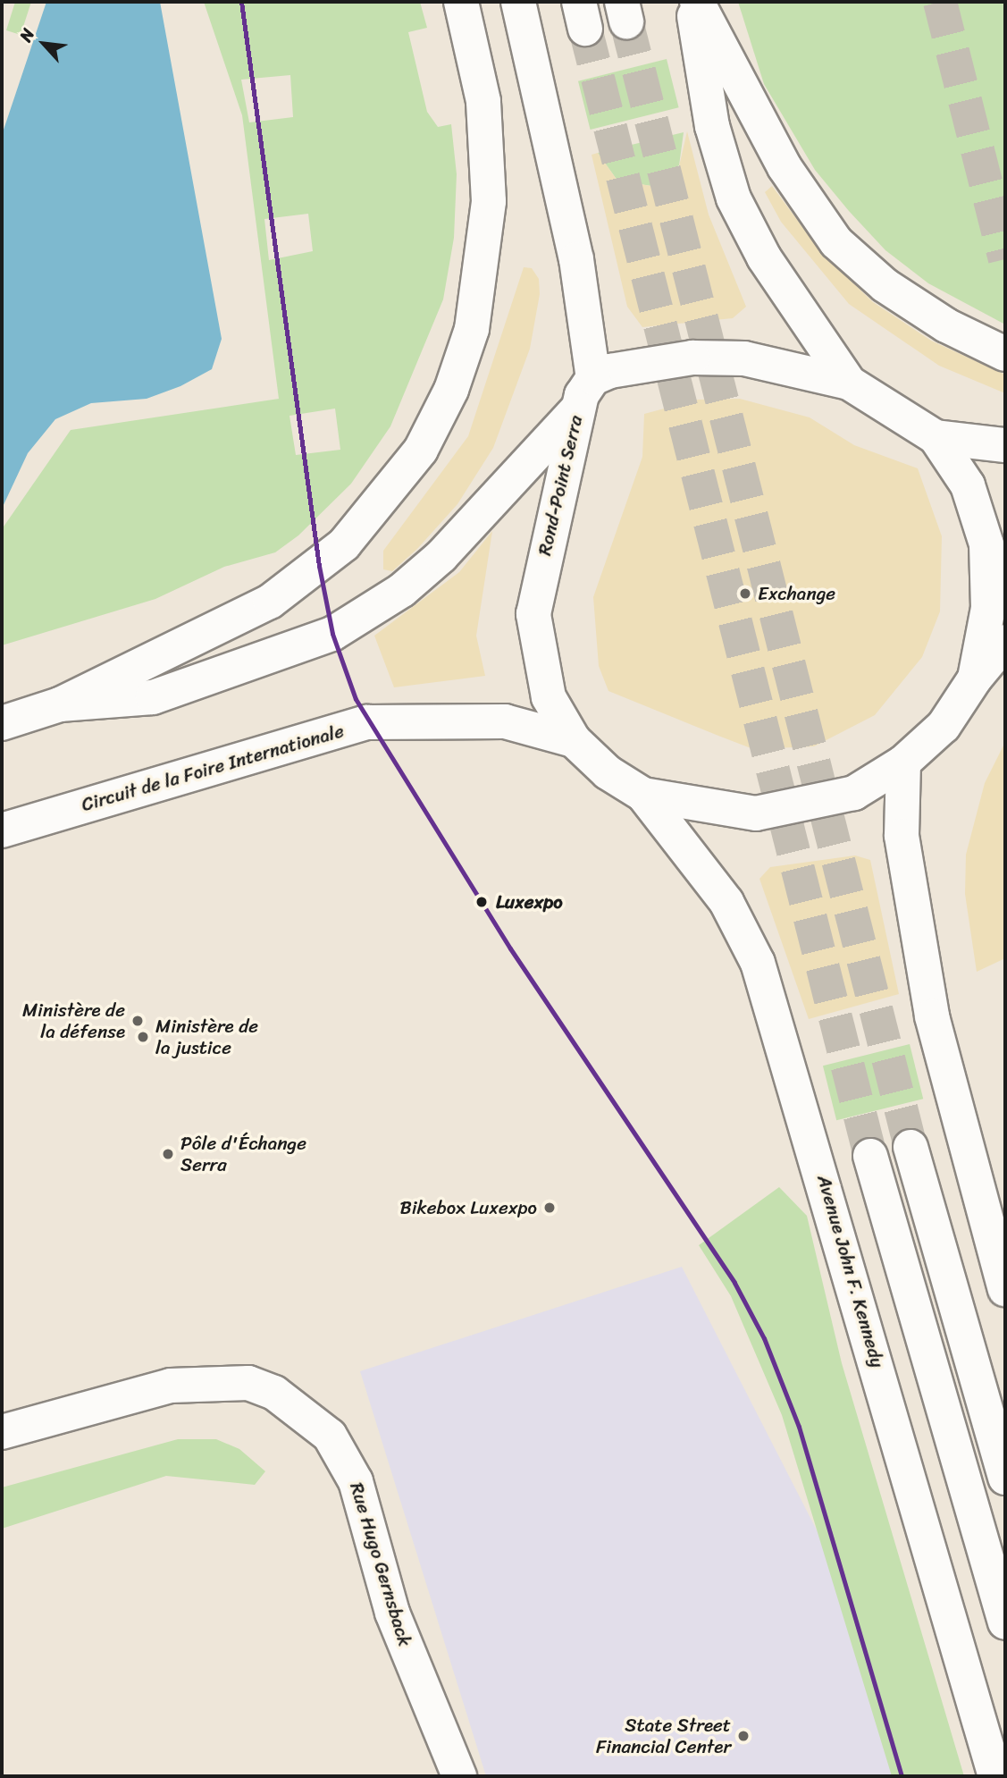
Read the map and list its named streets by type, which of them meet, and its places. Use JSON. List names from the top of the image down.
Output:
{
  "streets": {
    "main road": [
      "Rond-Point Serra",
      "Circuit de la Foire Internationale",
      "Avenue John F. Kennedy",
      "Rue Hugo Gernsback"
    ]
  },
  "crossings": [
    ["Rond-Point Serra", "Circuit de la Foire Internationale"],
    ["Rond-Point Serra", "Avenue John F. Kennedy"]
  ],
  "places": [
    "Exchange",
    "Luxexpo",
    "Ministère de la défense",
    "Ministère de la justice",
    "Pôle d'Échange Serra",
    "Bikebox Luxexpo",
    "State Street Financial Center"
  ],
  "north": "top left"
}
